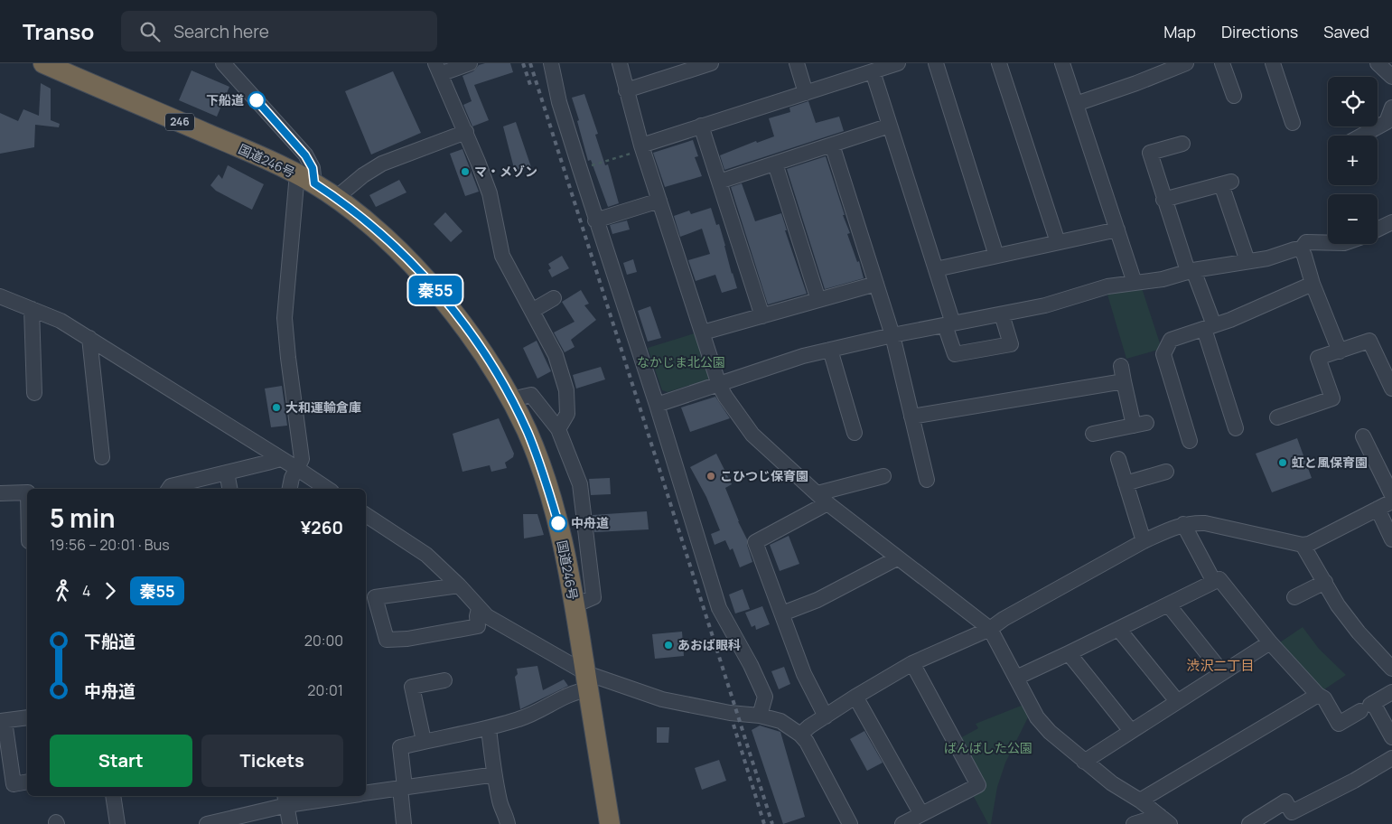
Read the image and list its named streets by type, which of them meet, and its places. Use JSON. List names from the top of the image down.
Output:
{
  "streets": {
    "highway": ["246", "国道246号"]
  },
  "districts": ["渋沢二丁目"],
  "parks": ["なかじま北公園", "ばんばした公園"],
  "places": [
    "下船道",
    "マ・メゾン",
    "大和運輸倉庫",
    "虹と風保育園",
    "こひつじ保育園",
    "中舟道",
    "あおば眼科"
  ],
  "lines": ["bus line 秦55"],
  "page": {
    "header": "Transo",
    "search": "Search here",
    "nav": ["Map", "Directions", "Saved"],
    "on_map": "秦55",
    "map_buttons": ["+", "−"],
    "heading": ["5 min", "19:56 – 20:01 · Bus", "¥260"],
    "legs": ["4", "秦55"],
    "list": [
      {
        "name": "下船道",
        "value": "20:00"
      },
      {
        "name": "中舟道",
        "value": "20:01"
      }
    ],
    "buttons": ["Start", "Tickets"]
  }
}
